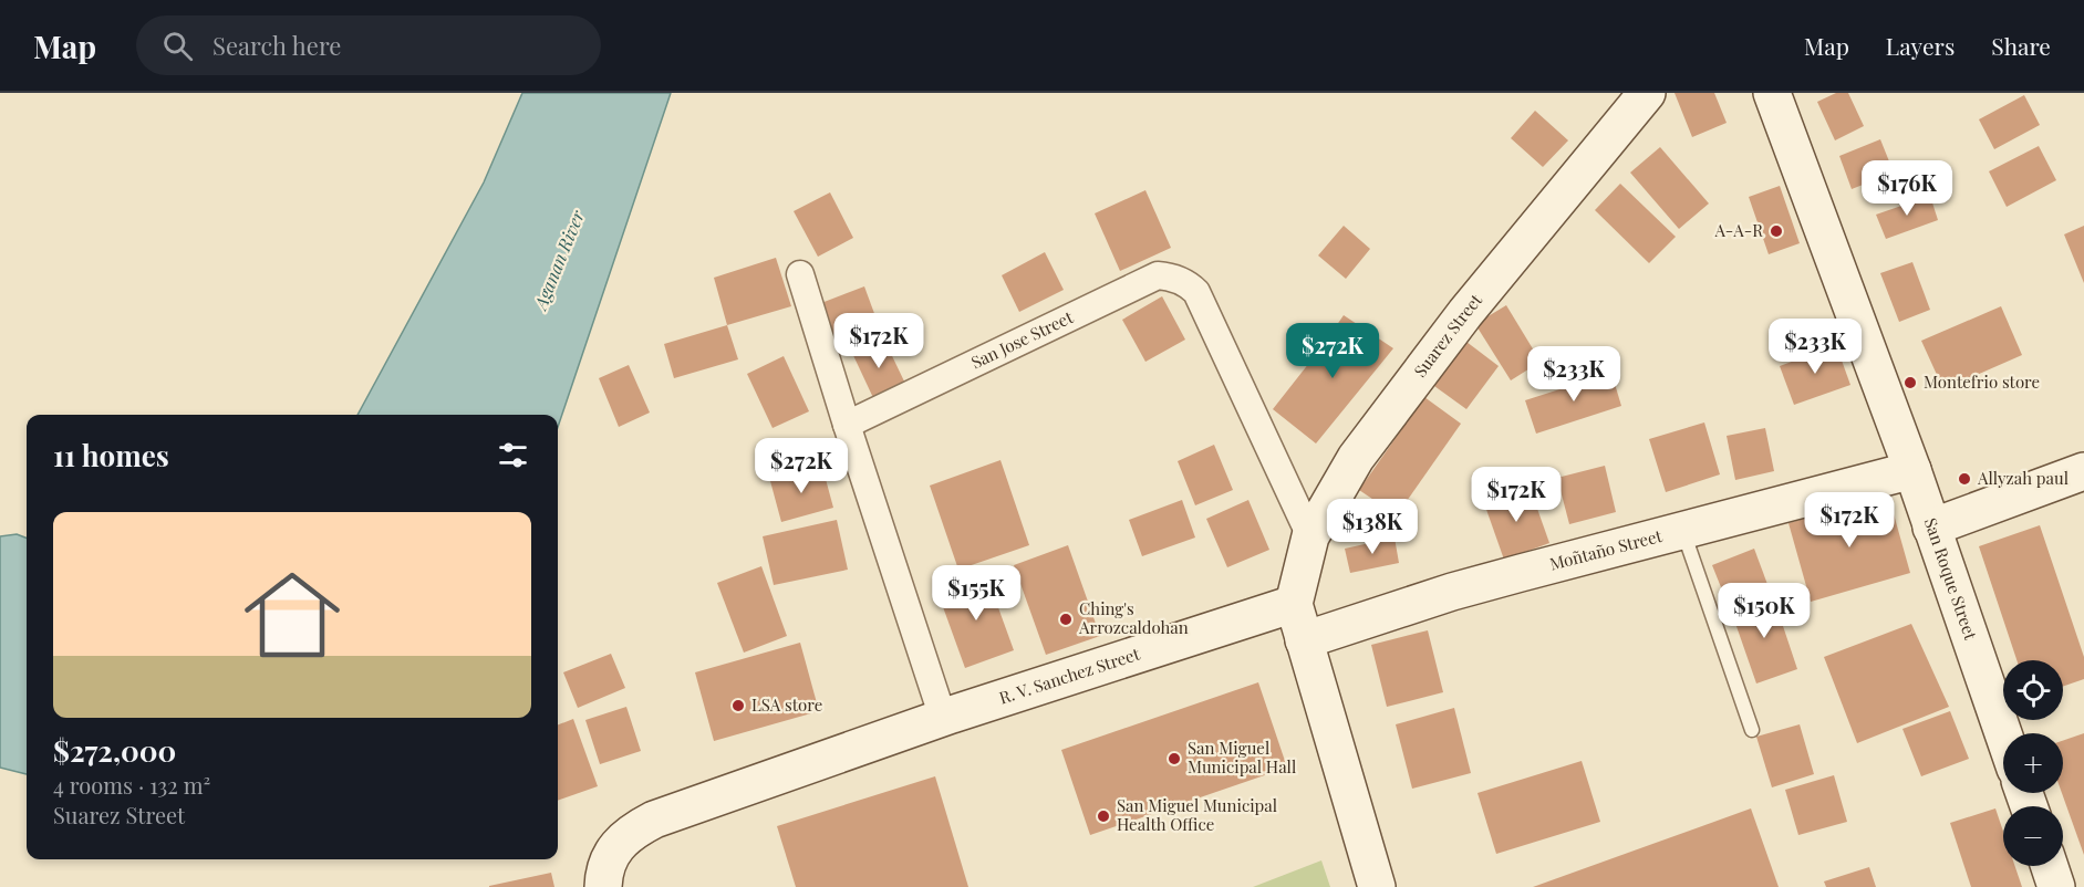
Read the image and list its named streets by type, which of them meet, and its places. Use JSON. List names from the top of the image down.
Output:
{
  "streets": {
    "street": [
      "Suarez Street",
      "San Jose Street",
      "Moñtaño Street",
      "San Roque Street",
      "R. V. Sanchez Street"
    ]
  },
  "crossings": [
    ["Suarez Street", "San Jose Street"],
    ["Suarez Street", "R. V. Sanchez Street"],
    ["Moñtaño Street", "San Roque Street"]
  ],
  "water": ["Aganan River"],
  "places": [
    "A-A-R",
    "Montefrio store",
    "Allyzah paul",
    "Ching's Arrozcaldohan",
    "LSA store",
    "San Miguel Municipal Hall",
    "San Miguel Municipal Health Office"
  ],
  "page": {
    "header": "Map",
    "search": "Search here",
    "nav": ["Map", "Layers", "Share"],
    "price": [
      "$176K",
      "$172K",
      "$233K",
      "$272K",
      "$233K",
      "$272K",
      "$172K",
      "$172K",
      "$138K",
      "$155K",
      "$150K"
    ],
    "heading": "11 homes",
    "list": [
      {
        "name": "$272,000",
        "note": "4 rooms · 132 m² · Suarez Street"
      }
    ],
    "map_buttons": ["+", "−"]
  }
}
